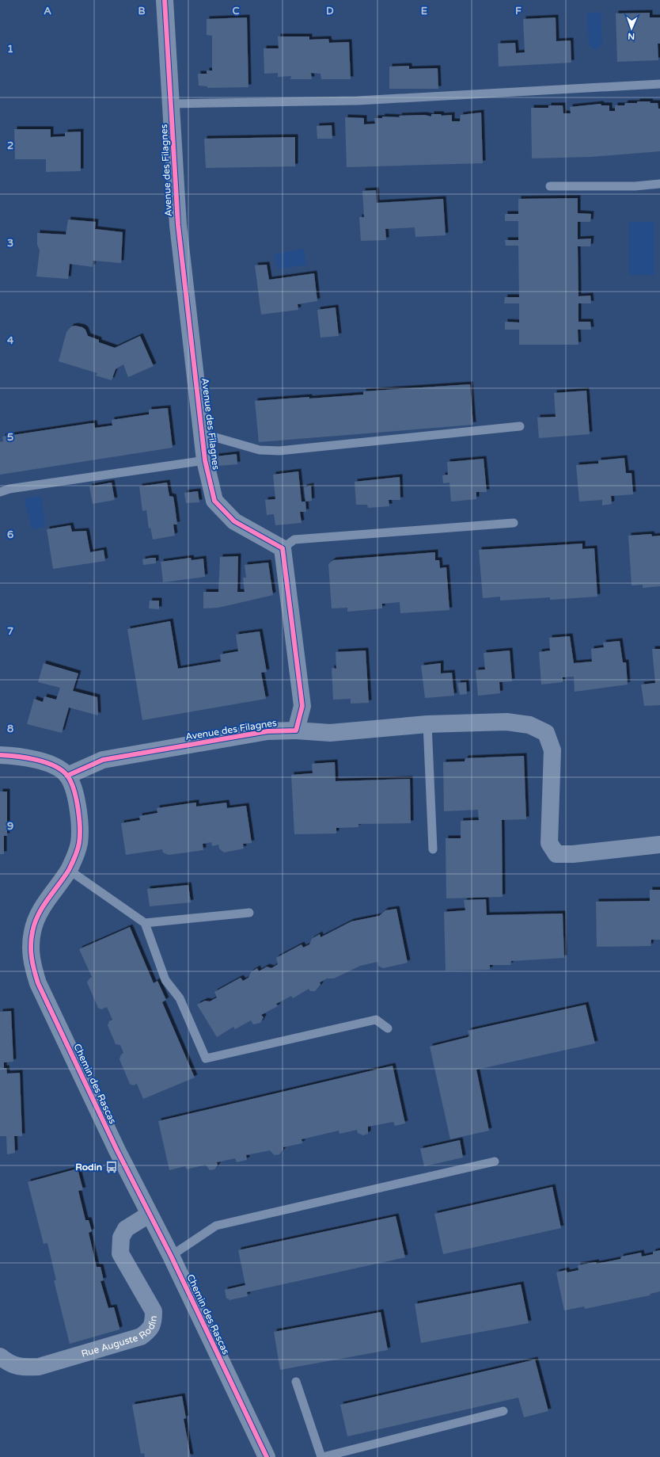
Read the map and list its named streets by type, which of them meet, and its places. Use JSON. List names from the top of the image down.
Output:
{
  "streets": {
    "street": ["Avenue des Filagnes", "Chemin des Rascas", "Rue Auguste Rodin"]
  },
  "crossings": [
    ["Avenue des Filagnes", "Chemin des Rascas"],
    ["Chemin des Rascas", "Rue Auguste Rodin"]
  ],
  "places": {
    "bus stop": ["Rodin"]
  },
  "north": "bottom",
  "grid": {
    "columns": [
      "A",
      "B",
      "C",
      "D",
      "E",
      "F"
    ],
    "rows": [
      "1",
      "2",
      "3",
      "4",
      "5",
      "6",
      "7",
      "8",
      "9"
    ]
  }
}
